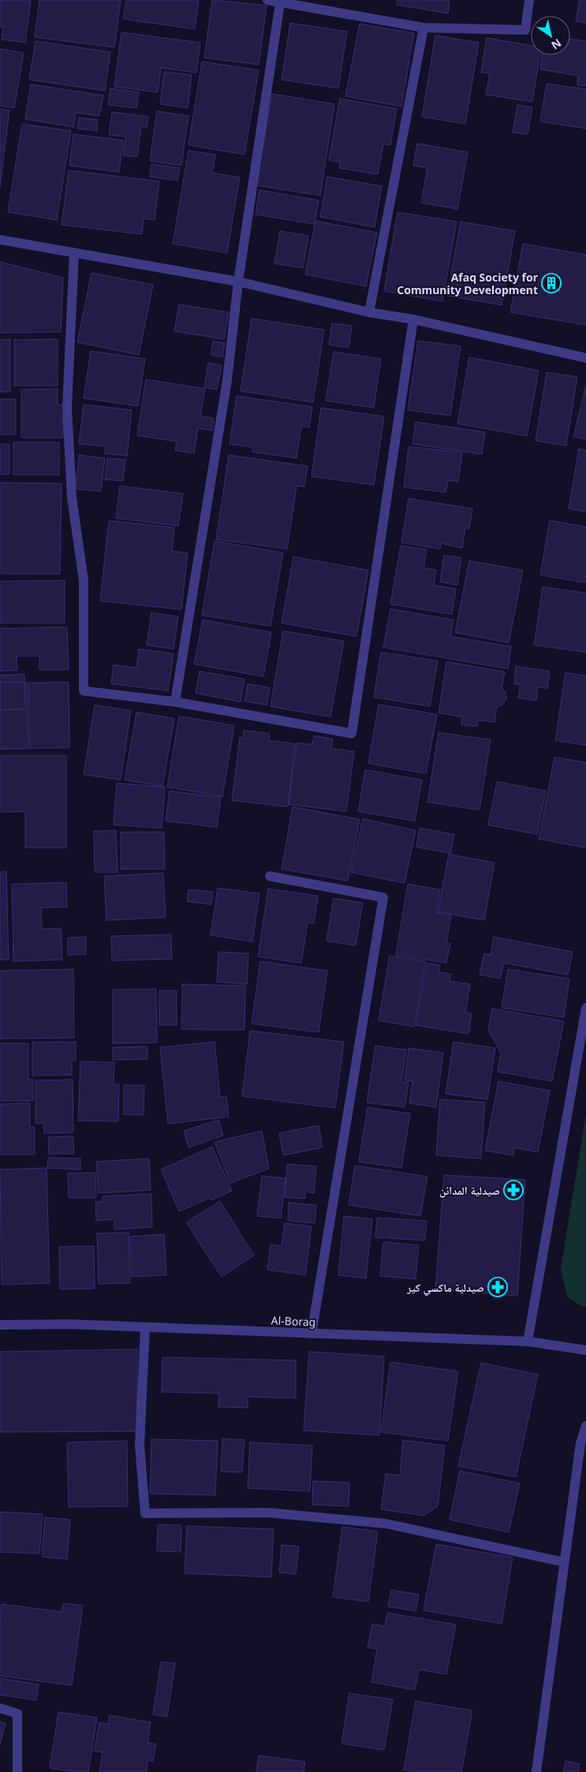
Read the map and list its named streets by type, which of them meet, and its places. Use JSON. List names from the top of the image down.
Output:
{
  "streets": {
    "street": ["Al-Borag"]
  },
  "places": {
    "building": ["Afaq Society for Community Development"],
    "pharmacy": ["صيدلية المدائن", "صيدلية ماكسي كير"]
  },
  "north": "bottom right"
}
